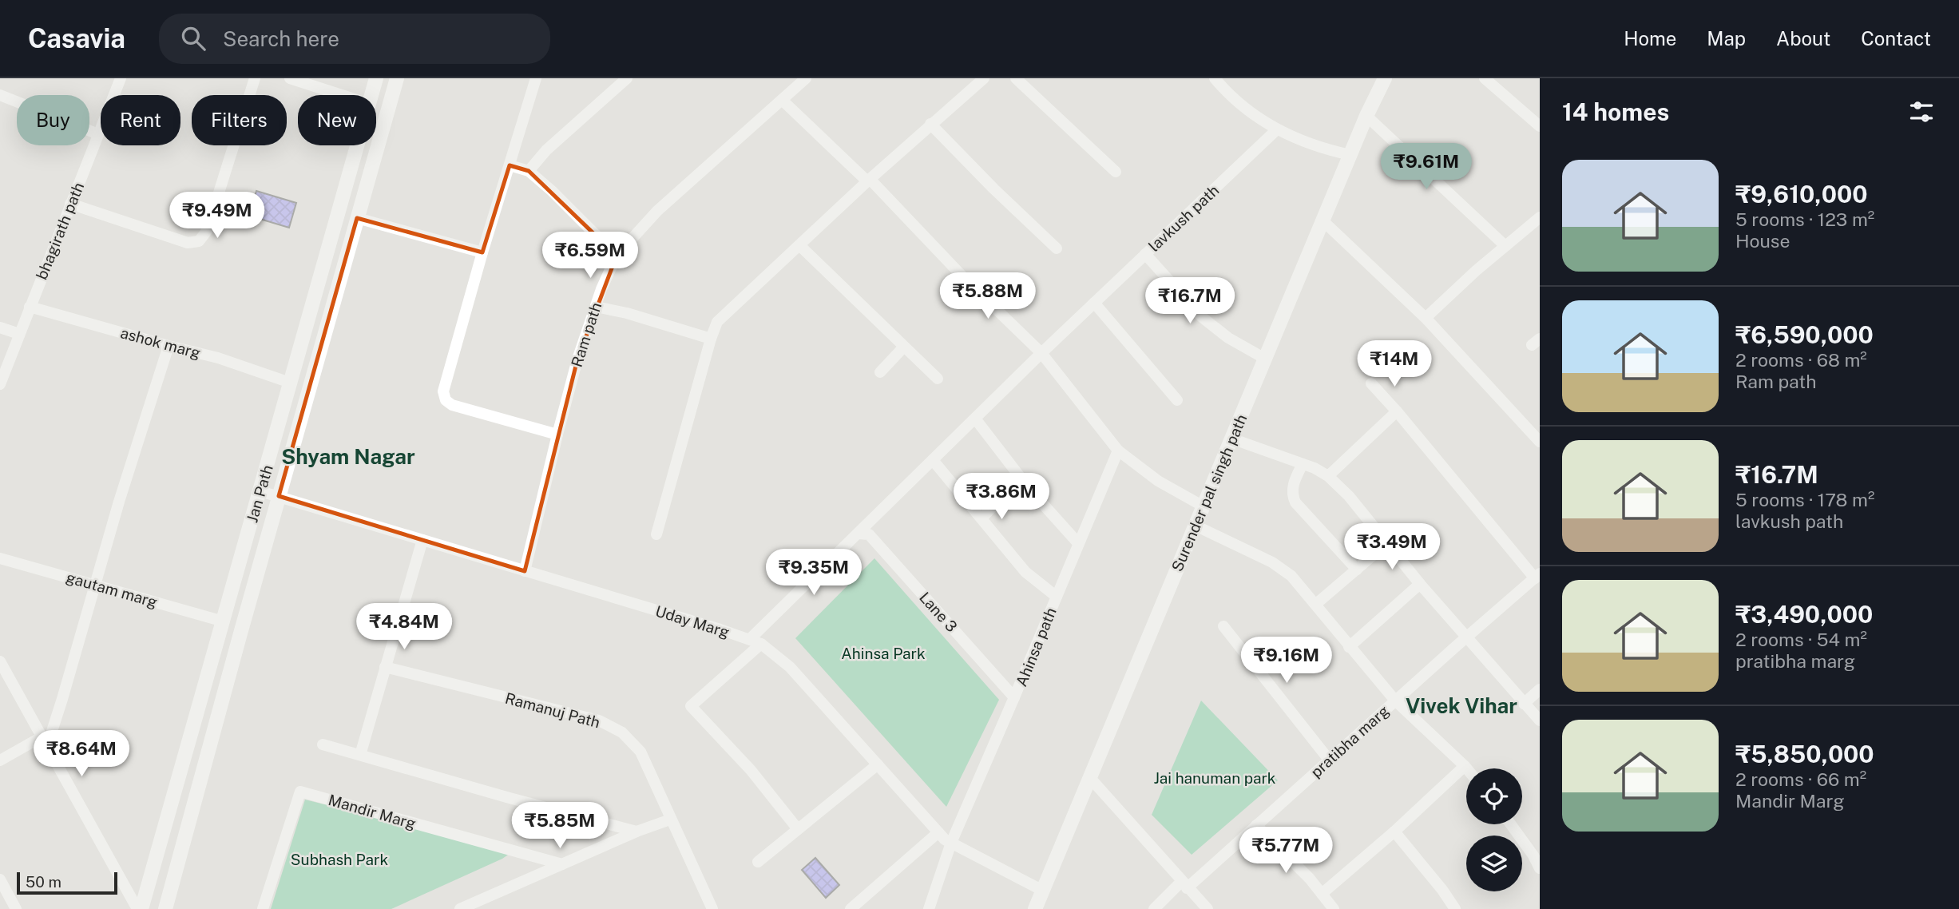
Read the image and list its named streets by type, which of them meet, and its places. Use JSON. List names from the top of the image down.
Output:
{
  "streets": {
    "street": [
      "lavkush path",
      "bhagirath path",
      "Ram path",
      "ashok marg",
      "Surender pal singh path",
      "Jan Path",
      "gautam marg",
      "Lane 3",
      "Uday Marg",
      "Ahinsa path",
      "Ramanuj Path",
      "pratibha marg",
      "Mandir Marg"
    ]
  },
  "crossings": [
    ["lavkush path", "Lane 3"],
    ["lavkush path", "Uday Marg"],
    ["bhagirath path", "ashok marg"],
    ["Ram path", "Uday Marg"],
    ["ashok marg", "Jan Path"],
    ["Surender pal singh path", "Uday Marg"],
    ["Jan Path", "gautam marg"],
    ["Jan Path", "Uday Marg"],
    ["Lane 3", "Ahinsa path"],
    ["Uday Marg", "Ahinsa path"]
  ],
  "districts": ["Shyam Nagar", "Vivek Vihar"],
  "parks": ["Ahinsa Park", "Jai hanuman park", "Subhash Park"],
  "scale_bar": "50 m",
  "page": {
    "header": "Casavia",
    "search": "Search here",
    "nav": [
      "Home",
      "Map",
      "About",
      "Contact"
    ],
    "heading": "14 homes",
    "chip": [
      "Buy",
      "Rent",
      "Filters",
      "New"
    ],
    "price": [
      "₹9.61M",
      "₹9.49M",
      "₹6.59M",
      "₹5.88M",
      "₹16.7M",
      "₹14M",
      "₹3.86M",
      "₹3.49M",
      "₹9.35M",
      "₹4.84M",
      "₹9.16M",
      "₹8.64M",
      "₹5.85M",
      "₹5.77M"
    ],
    "list": [
      {
        "name": "₹9,610,000",
        "note": "5 rooms · 123 m² · House"
      },
      {
        "name": "₹6,590,000",
        "note": "2 rooms · 68 m² · Ram path"
      },
      {
        "name": "₹16.7M",
        "note": "5 rooms · 178 m² · lavkush path"
      },
      {
        "name": "₹3,490,000",
        "note": "2 rooms · 54 m² · pratibha marg"
      },
      {
        "name": "₹5,850,000",
        "note": "2 rooms · 66 m² · Mandir Marg"
      }
    ],
    "scale": "50 m"
  }
}
